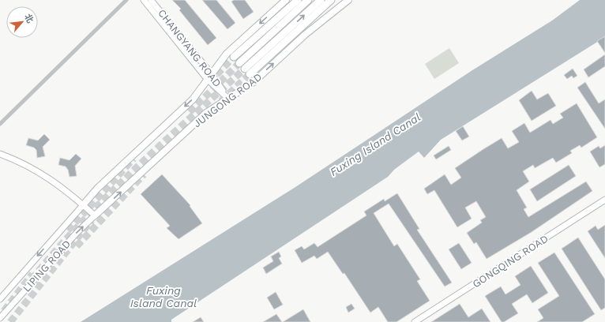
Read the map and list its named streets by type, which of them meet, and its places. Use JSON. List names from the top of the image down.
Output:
{
  "streets": {
    "main road": [
      "CHANGYANG ROAD",
      "JUNGONG ROAD",
      "GONGQING ROAD",
      "LIPING ROAD"
    ]
  },
  "crossings": [
    ["CHANGYANG ROAD", "JUNGONG ROAD"],
    ["JUNGONG ROAD", "LIPING ROAD"]
  ],
  "water": ["Fuxing Island Canal"],
  "north": "top right"
}
